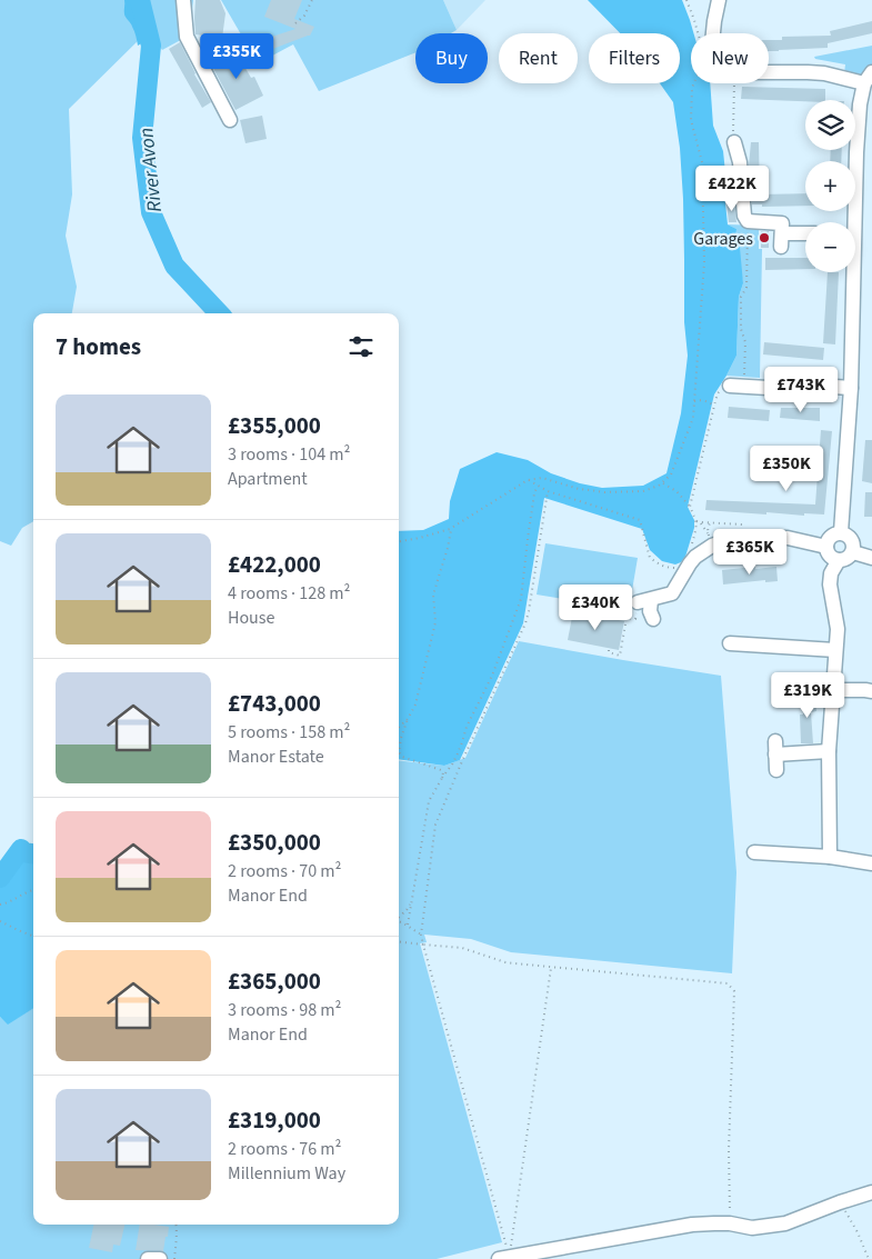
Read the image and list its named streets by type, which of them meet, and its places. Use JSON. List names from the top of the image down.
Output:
{
  "water": ["River Avon"],
  "places": ["Garages"],
  "page": {
    "price": [
      "£355K",
      "£422K",
      "£743K",
      "£350K",
      "£365K",
      "£340K",
      "£319K"
    ],
    "chip": [
      "Buy",
      "Rent",
      "Filters",
      "New"
    ],
    "map_buttons": ["+", "−"],
    "heading": "7 homes",
    "list": [
      {
        "name": "£355,000",
        "note": "3 rooms · 104 m² · Apartment"
      },
      {
        "name": "£422,000",
        "note": "4 rooms · 128 m² · House"
      },
      {
        "name": "£743,000",
        "note": "5 rooms · 158 m² · Manor Estate"
      },
      {
        "name": "£350,000",
        "note": "2 rooms · 70 m² · Manor End"
      },
      {
        "name": "£365,000",
        "note": "3 rooms · 98 m² · Manor End"
      },
      {
        "name": "£319,000",
        "note": "2 rooms · 76 m² · Millennium Way"
      }
    ]
  }
}
